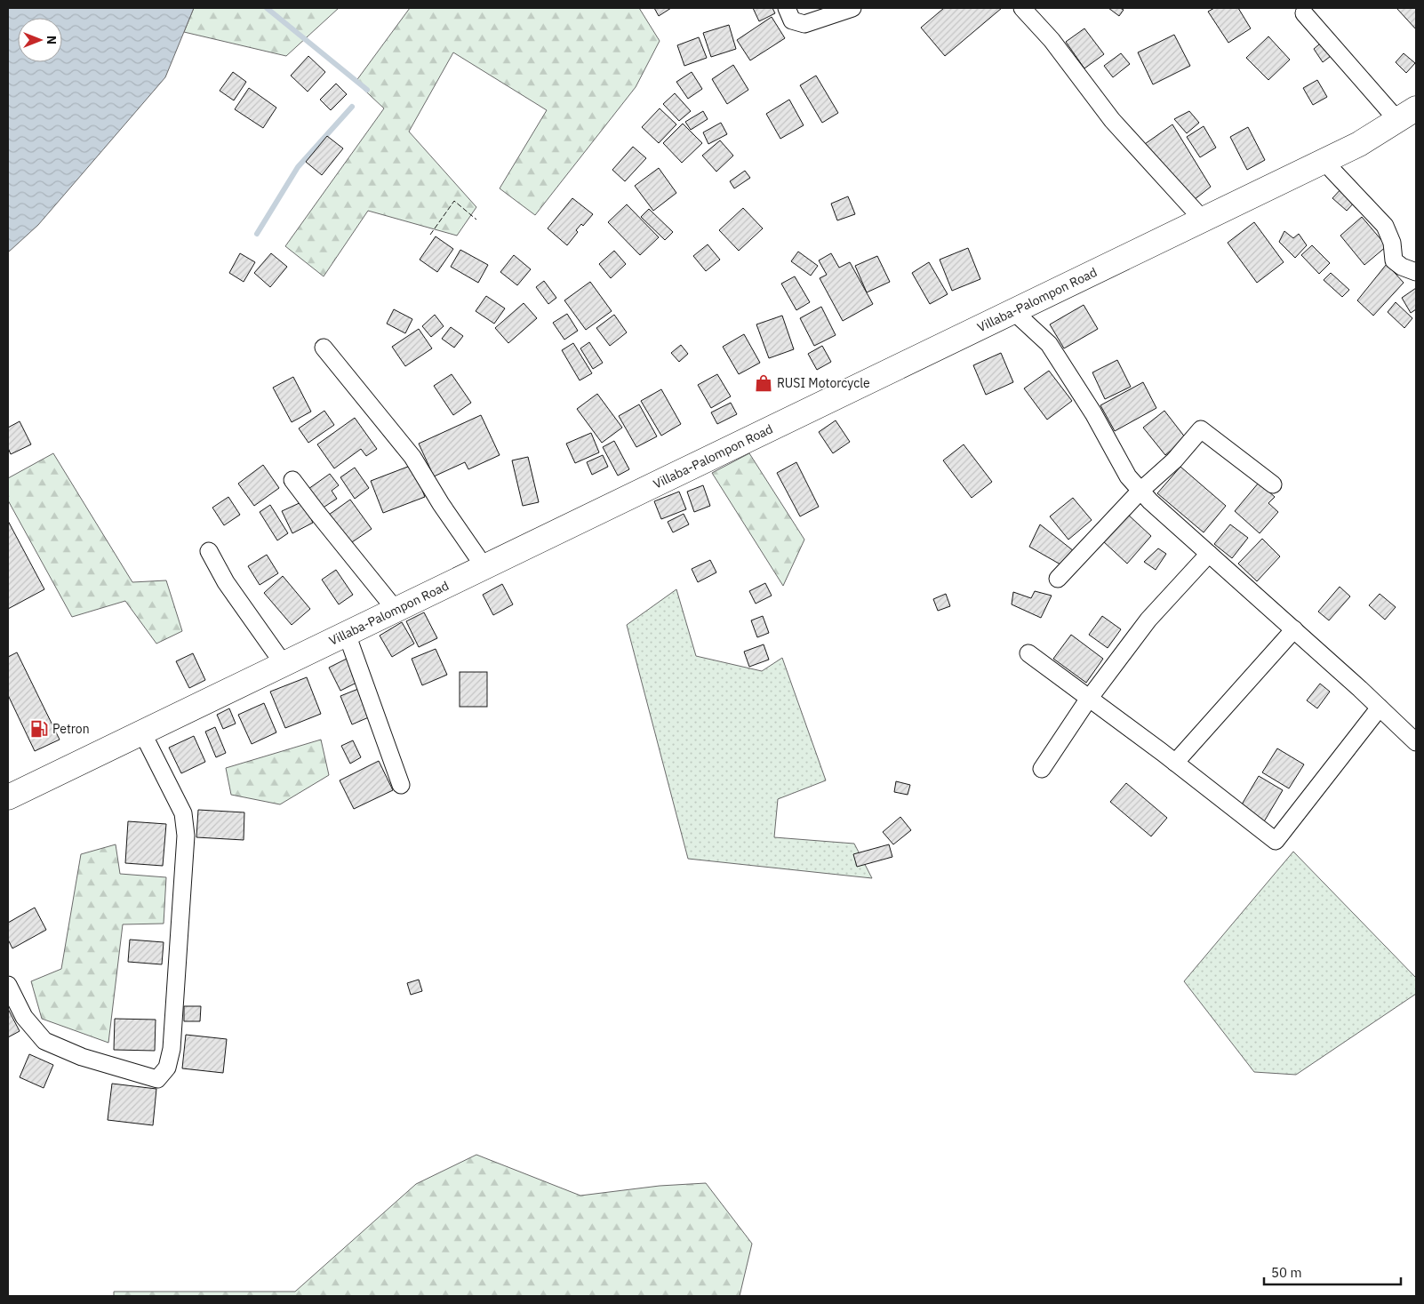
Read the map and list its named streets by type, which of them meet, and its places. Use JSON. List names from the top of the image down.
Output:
{
  "streets": {
    "main road": ["Villaba-Palompon Road"]
  },
  "places": {
    "shop": ["RUSI Motorcycle"],
    "fuel station": ["Petron"]
  },
  "scale_bar": "50 m",
  "north": "right"
}
